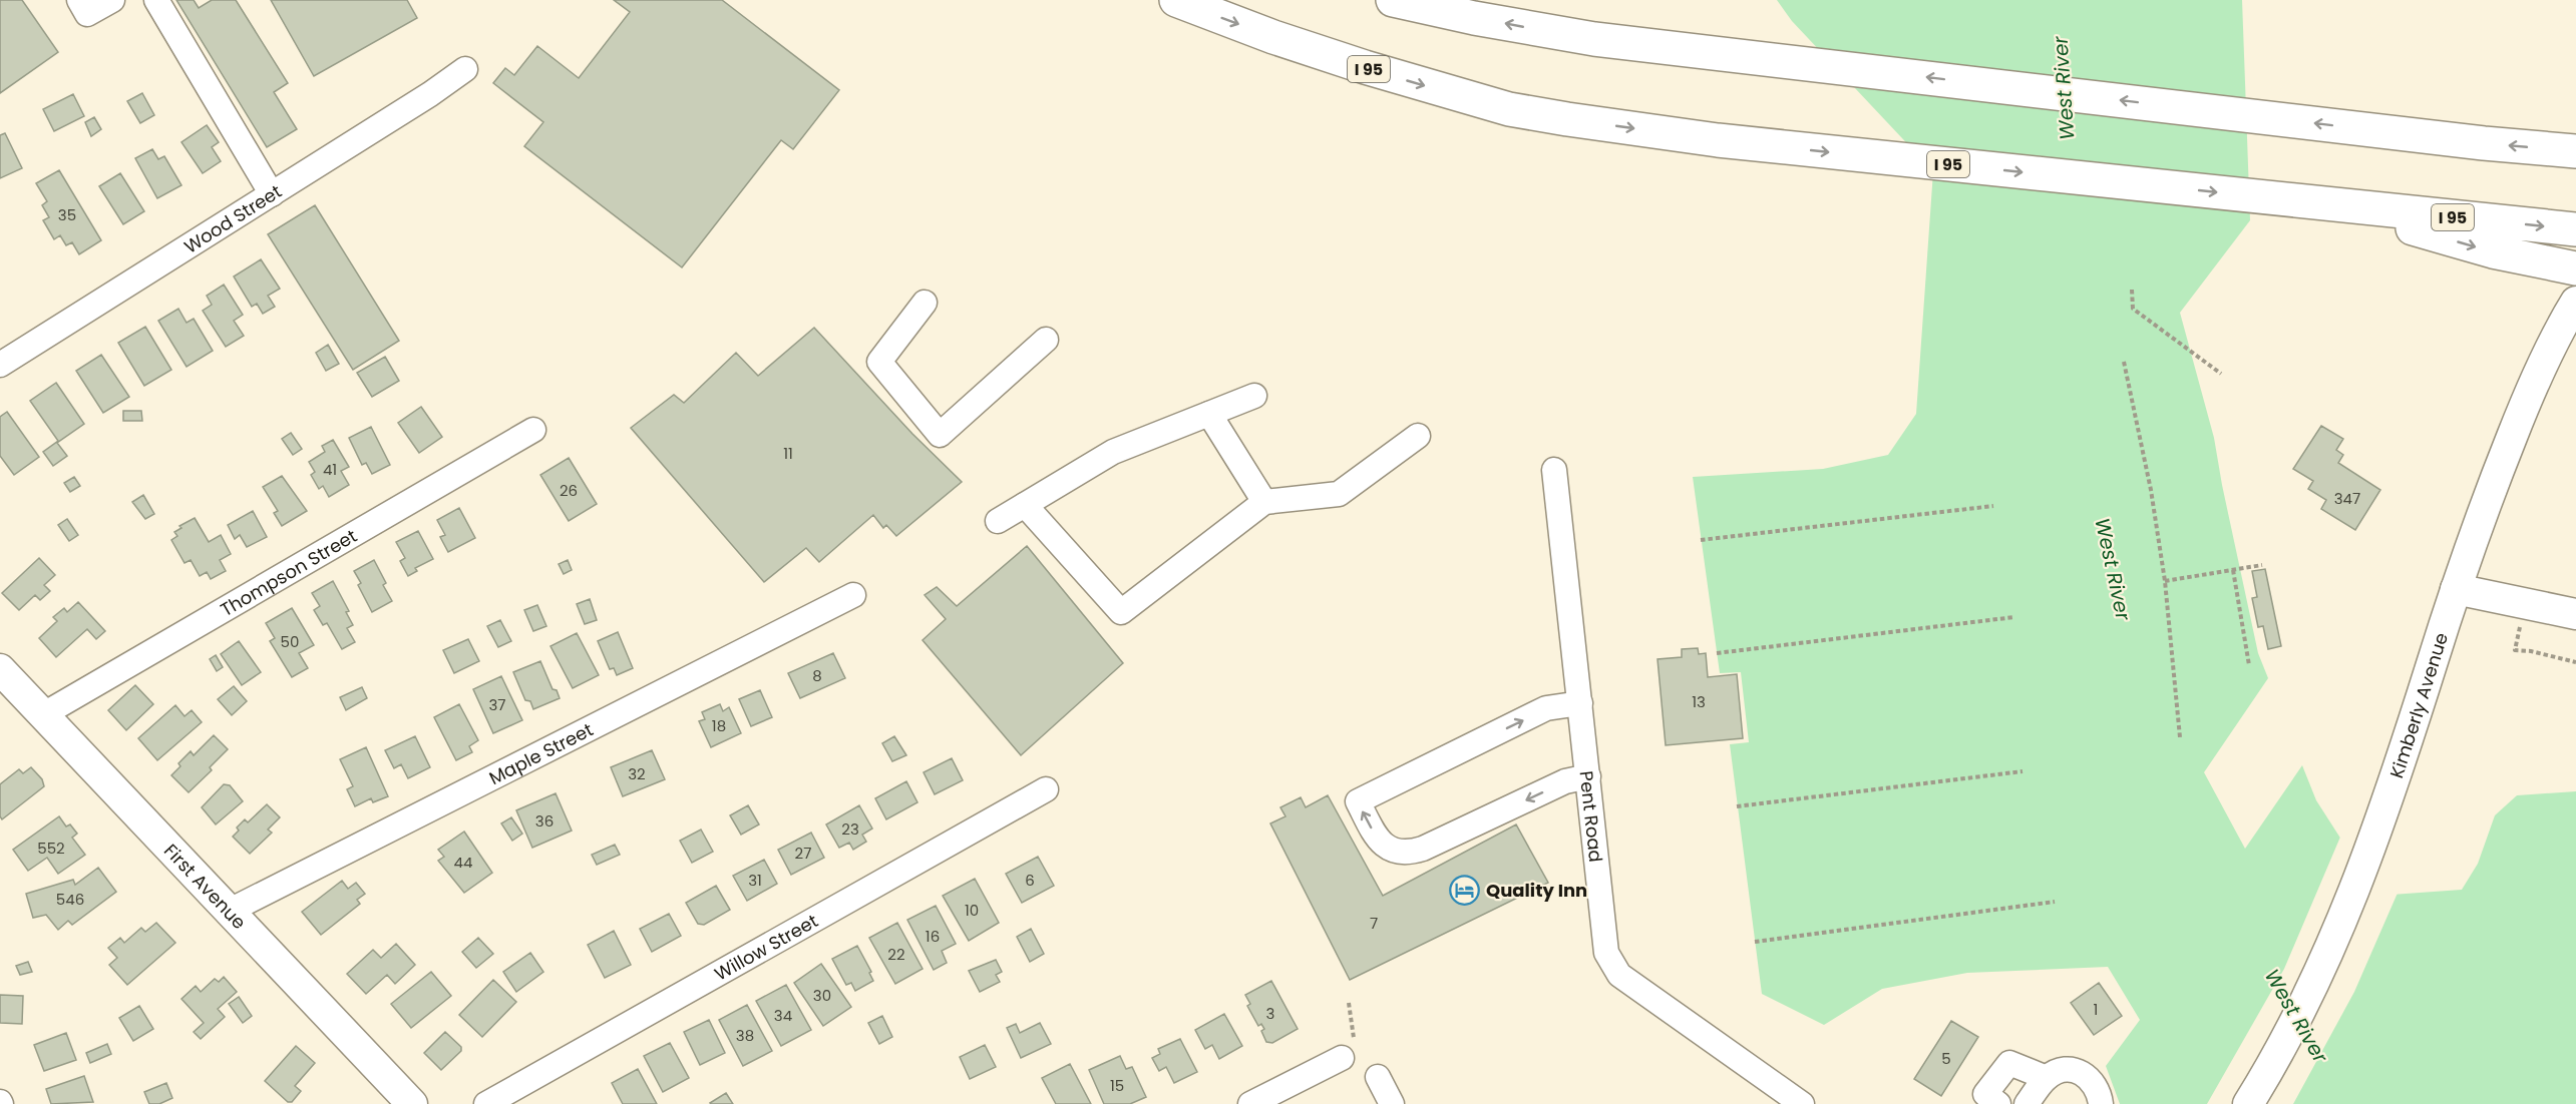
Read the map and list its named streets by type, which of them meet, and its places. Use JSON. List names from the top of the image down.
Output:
{
  "streets": {
    "highway": ["I 95"],
    "main road": ["Kimberly Avenue", "First Avenue"],
    "street": [
      "Wood Street",
      "Thompson Street",
      "Maple Street",
      "Pent Road",
      "Willow Street"
    ]
  },
  "crossings": [
    ["Thompson Street", "First Avenue"],
    ["Maple Street", "First Avenue"]
  ],
  "water": ["West River"],
  "places": {
    "hotel": ["Quality Inn"]
  },
  "house_numbers": [
    "35",
    "11",
    "41",
    "26",
    "347",
    "50",
    "8",
    "13",
    "37",
    "18",
    "32",
    "36",
    "23",
    "552",
    "27",
    "44",
    "31",
    "6",
    "546",
    "10",
    "7",
    "16",
    "22",
    "30",
    "1",
    "3",
    "34",
    "38",
    "5",
    "15"
  ]
}
